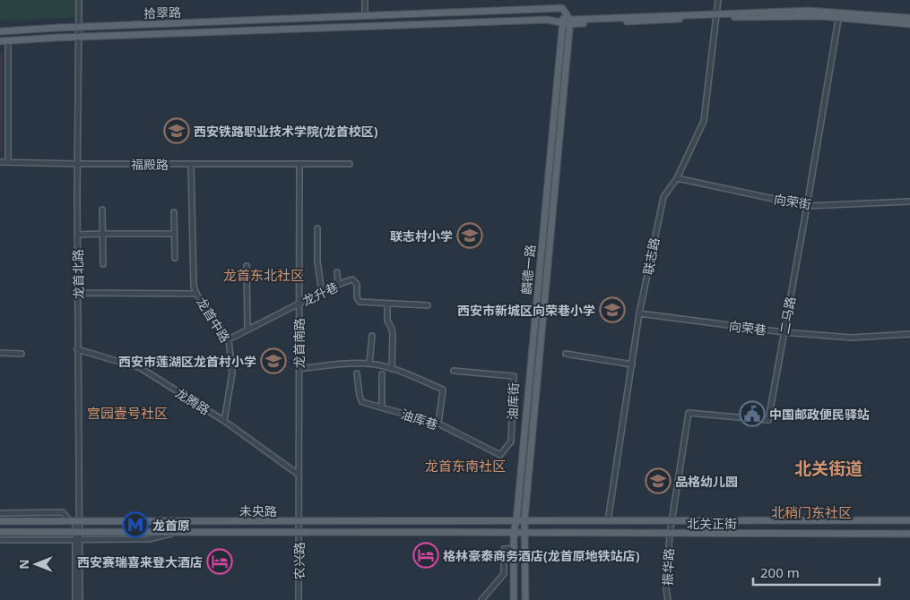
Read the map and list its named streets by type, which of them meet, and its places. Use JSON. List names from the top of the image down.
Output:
{
  "streets": {
    "main road": [
      "拾翠路",
      "麟德一路",
      "未央路",
      "北关正街"
    ],
    "street": [
      "福殿路",
      "向荣街",
      "联志路",
      "龙首北路",
      "龙升巷",
      "二马路",
      "龙首中路",
      "向荣巷",
      "龙首南路",
      "龙腾路",
      "油库街",
      "油库巷",
      "农兴路",
      "振华路"
    ]
  },
  "crossings": [
    ["拾翠路", "联志路"],
    ["拾翠路", "麟德一路"],
    ["拾翠路", "龙首北路"],
    ["拾翠路", "二马路"],
    ["福殿路", "龙首北路"],
    ["福殿路", "龙首中路"],
    ["福殿路", "龙首南路"],
    ["向荣街", "联志路"],
    ["向荣街", "二马路"],
    ["联志路", "向荣巷"],
    ["联志路", "北关正街"],
    ["麟德一路", "未央路"],
    ["麟德一路", "北关正街"],
    ["龙首北路", "龙腾路"],
    ["龙首北路", "未央路"],
    ["龙升巷", "龙首中路"],
    ["龙升巷", "龙首南路"],
    ["二马路", "向荣巷"],
    ["二马路", "北关正街"],
    ["二马路", "振华路"],
    ["龙首中路", "龙腾路"],
    ["龙首南路", "龙腾路"],
    ["龙首南路", "未央路"],
    ["龙首南路", "农兴路"],
    ["油库街", "油库巷"],
    ["未央路", "北关正街"],
    ["未央路", "农兴路"],
    ["北关正街", "振华路"]
  ],
  "districts": [
    "龙首东北社区",
    "宫园壹号社区",
    "龙首东南社区",
    "北关街道",
    "北稍门东社区"
  ],
  "places": {
    "school or university": [
      "西安铁路职业技术学院(龙首校区)",
      "联志村小学",
      "西安市新城区向荣巷小学",
      "西安市莲湖区龙首村小学",
      "品格幼儿园"
    ],
    "public building": ["中国邮政便民驿站"],
    "metro station": ["龙首原"],
    "hotel": ["格林豪泰商务酒店(龙首原地铁站店)", "西安赛瑞喜来登大酒店"]
  },
  "scale_bar": "200 m",
  "north": "left"
}
